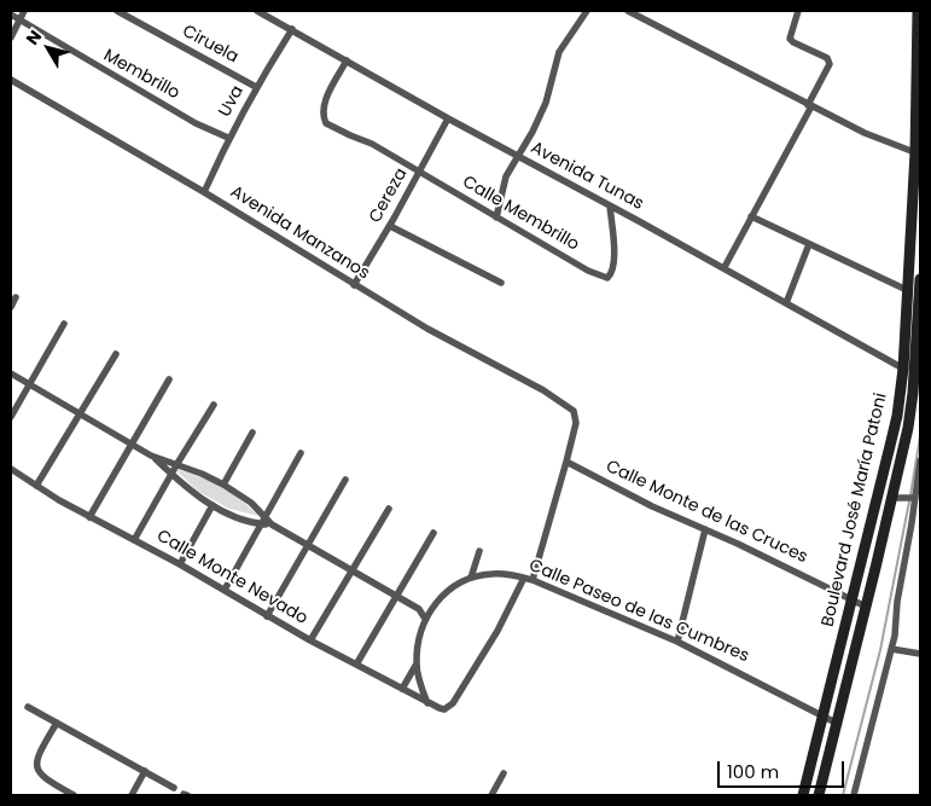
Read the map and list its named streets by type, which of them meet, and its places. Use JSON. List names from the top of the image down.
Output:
{
  "streets": {
    "main road": ["Boulevard José María Patoni"],
    "street": [
      "Ciruela",
      "Membrillo",
      "Uva",
      "Avenida Tunas",
      "Cereza",
      "Calle Membrillo",
      "Avenida Manzanos",
      "Calle Monte de las Cruces",
      "Calle Monte Nevado",
      "Calle Paseo de las Cumbres"
    ]
  },
  "crossings": [
    ["Ciruela", "Uva"],
    ["Membrillo", "Uva"],
    ["Uva", "Avenida Tunas"],
    ["Uva", "Avenida Manzanos"],
    ["Avenida Tunas", "Cereza"],
    ["Avenida Tunas", "Calle Membrillo"],
    ["Avenida Tunas", "Boulevard José María Patoni"],
    ["Cereza", "Calle Membrillo"],
    ["Cereza", "Avenida Manzanos"],
    ["Avenida Manzanos", "Calle Monte de las Cruces"],
    ["Boulevard José María Patoni", "Calle Monte de las Cruces"],
    ["Boulevard José María Patoni", "Calle Paseo de las Cumbres"],
    ["Calle Monte Nevado", "Calle Paseo de las Cumbres"]
  ],
  "scale_bar": "100 m",
  "north": "top left"
}
